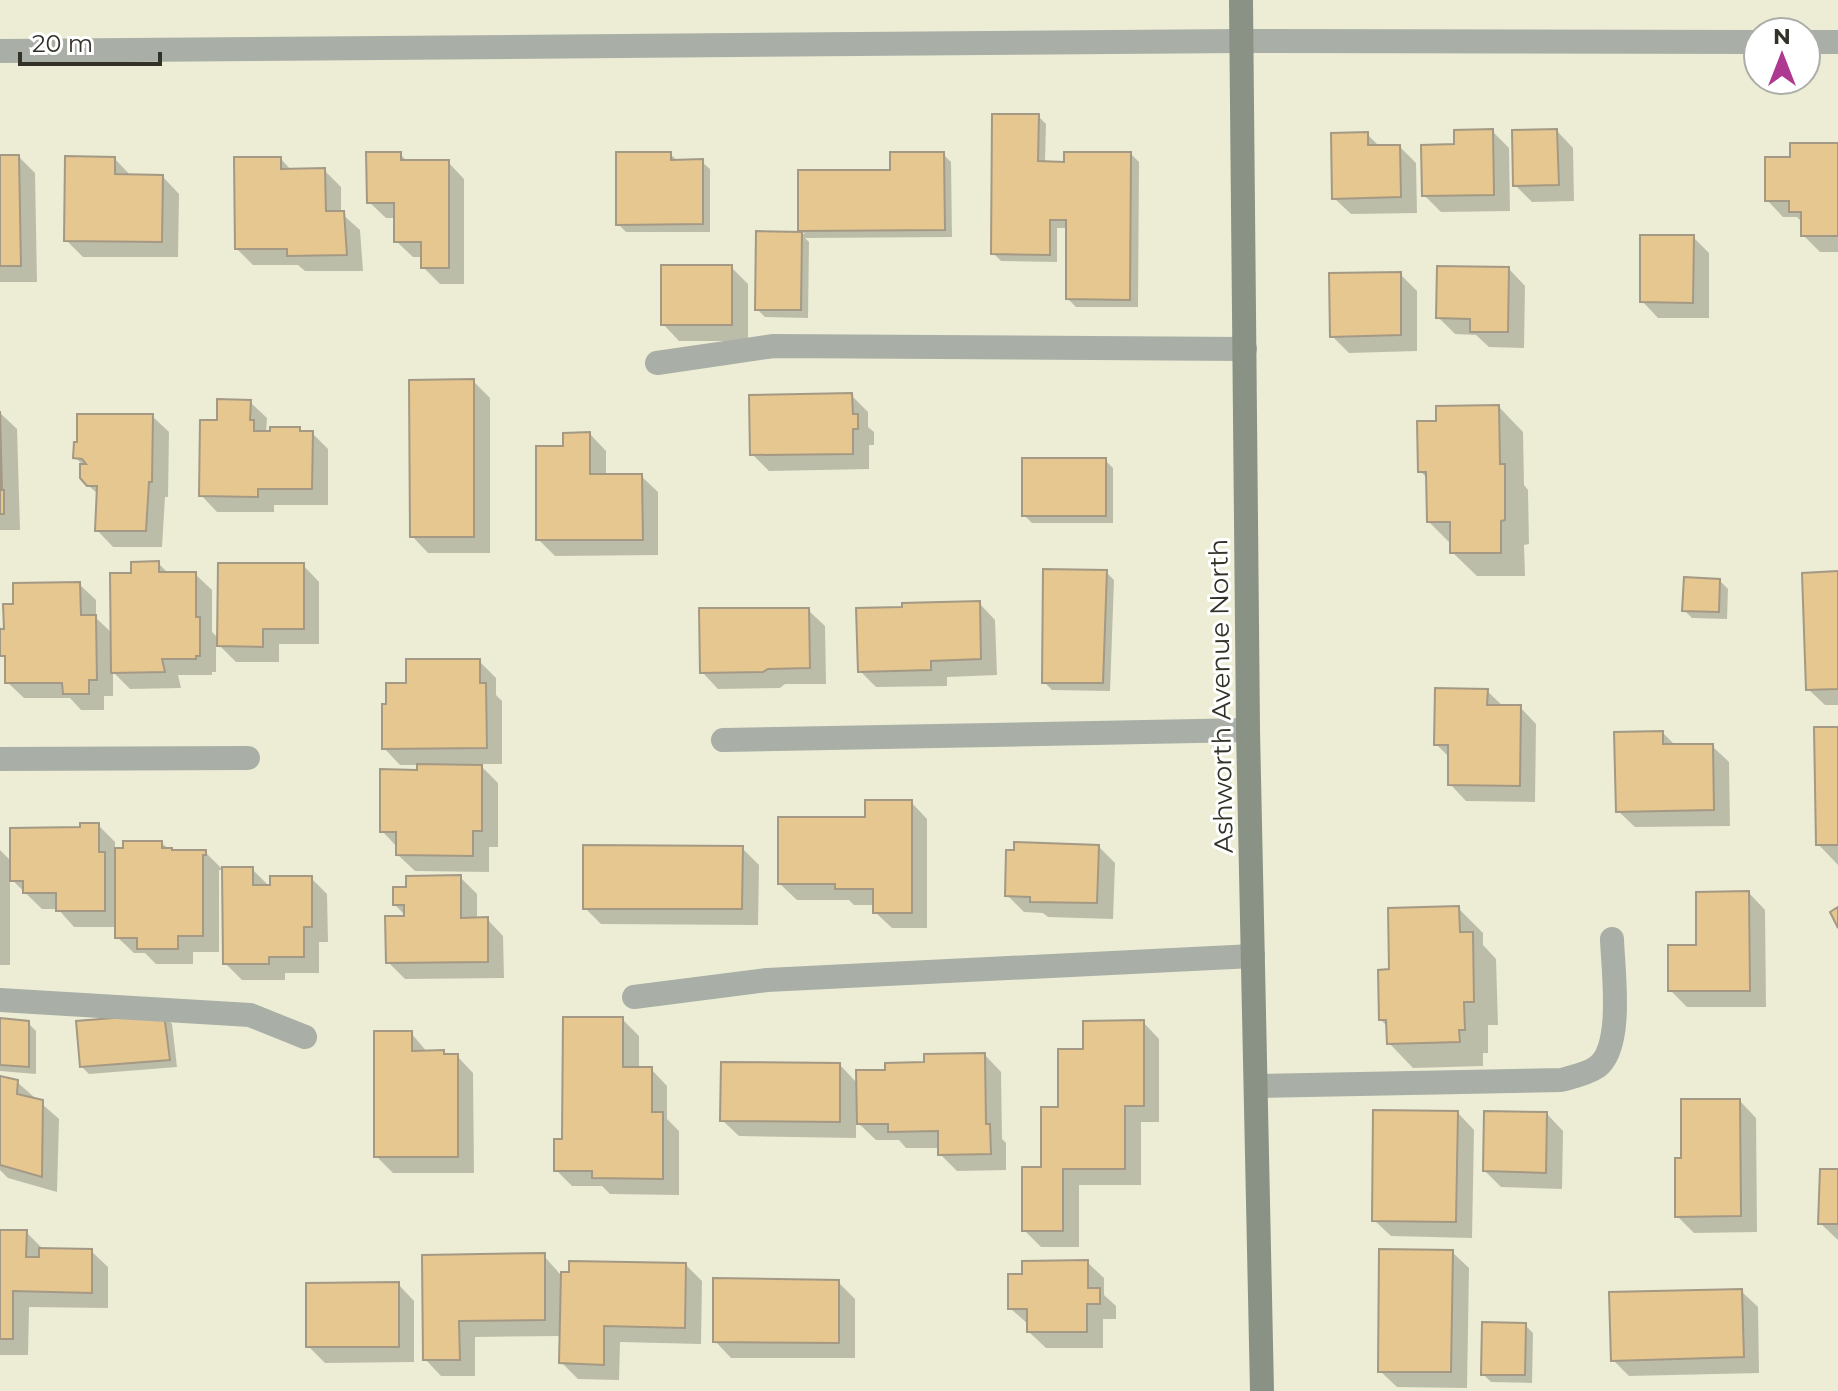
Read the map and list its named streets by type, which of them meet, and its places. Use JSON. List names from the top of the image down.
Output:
{
  "streets": {
    "street": ["Ashworth Avenue North"]
  },
  "scale_bar": "20 m",
  "north": "top"
}
